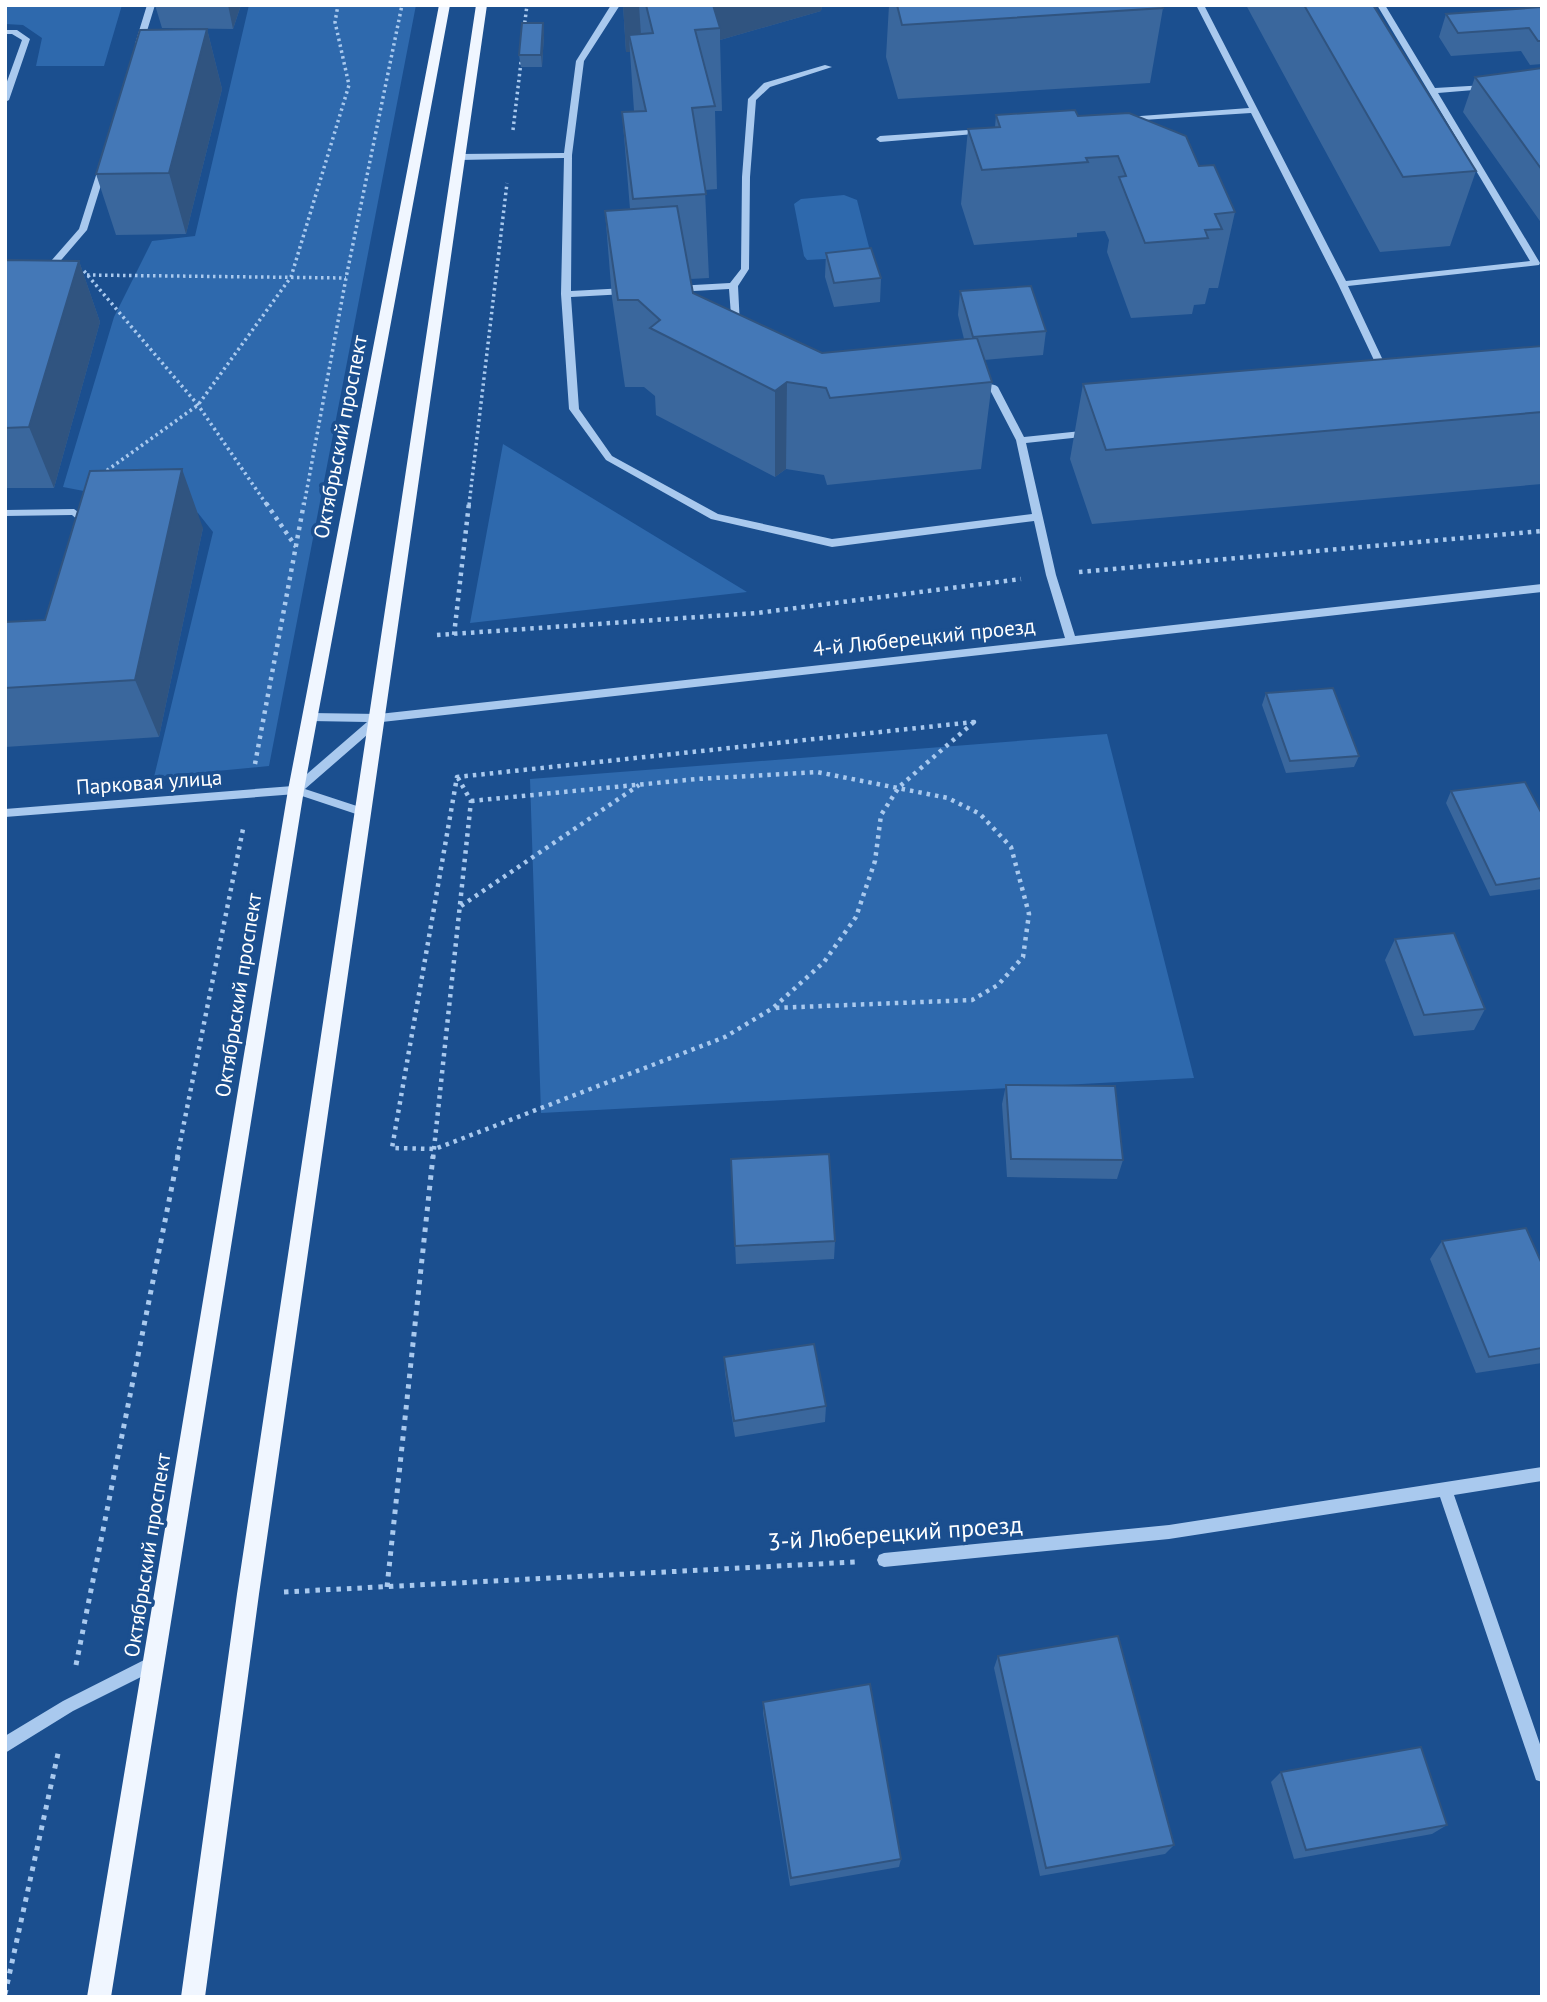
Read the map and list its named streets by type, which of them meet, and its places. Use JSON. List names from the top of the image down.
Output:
{
  "streets": {
    "main road": ["Октябрьский проспект"],
    "street": ["4-й Люберецкий проезд", "Парковая улица", "3-й Люберецкий проезд"]
  },
  "crossings": [
    ["Октябрьский проспект", "4-й Люберецкий проезд"],
    ["Октябрьский проспект", "Парковая улица"]
  ]
}
